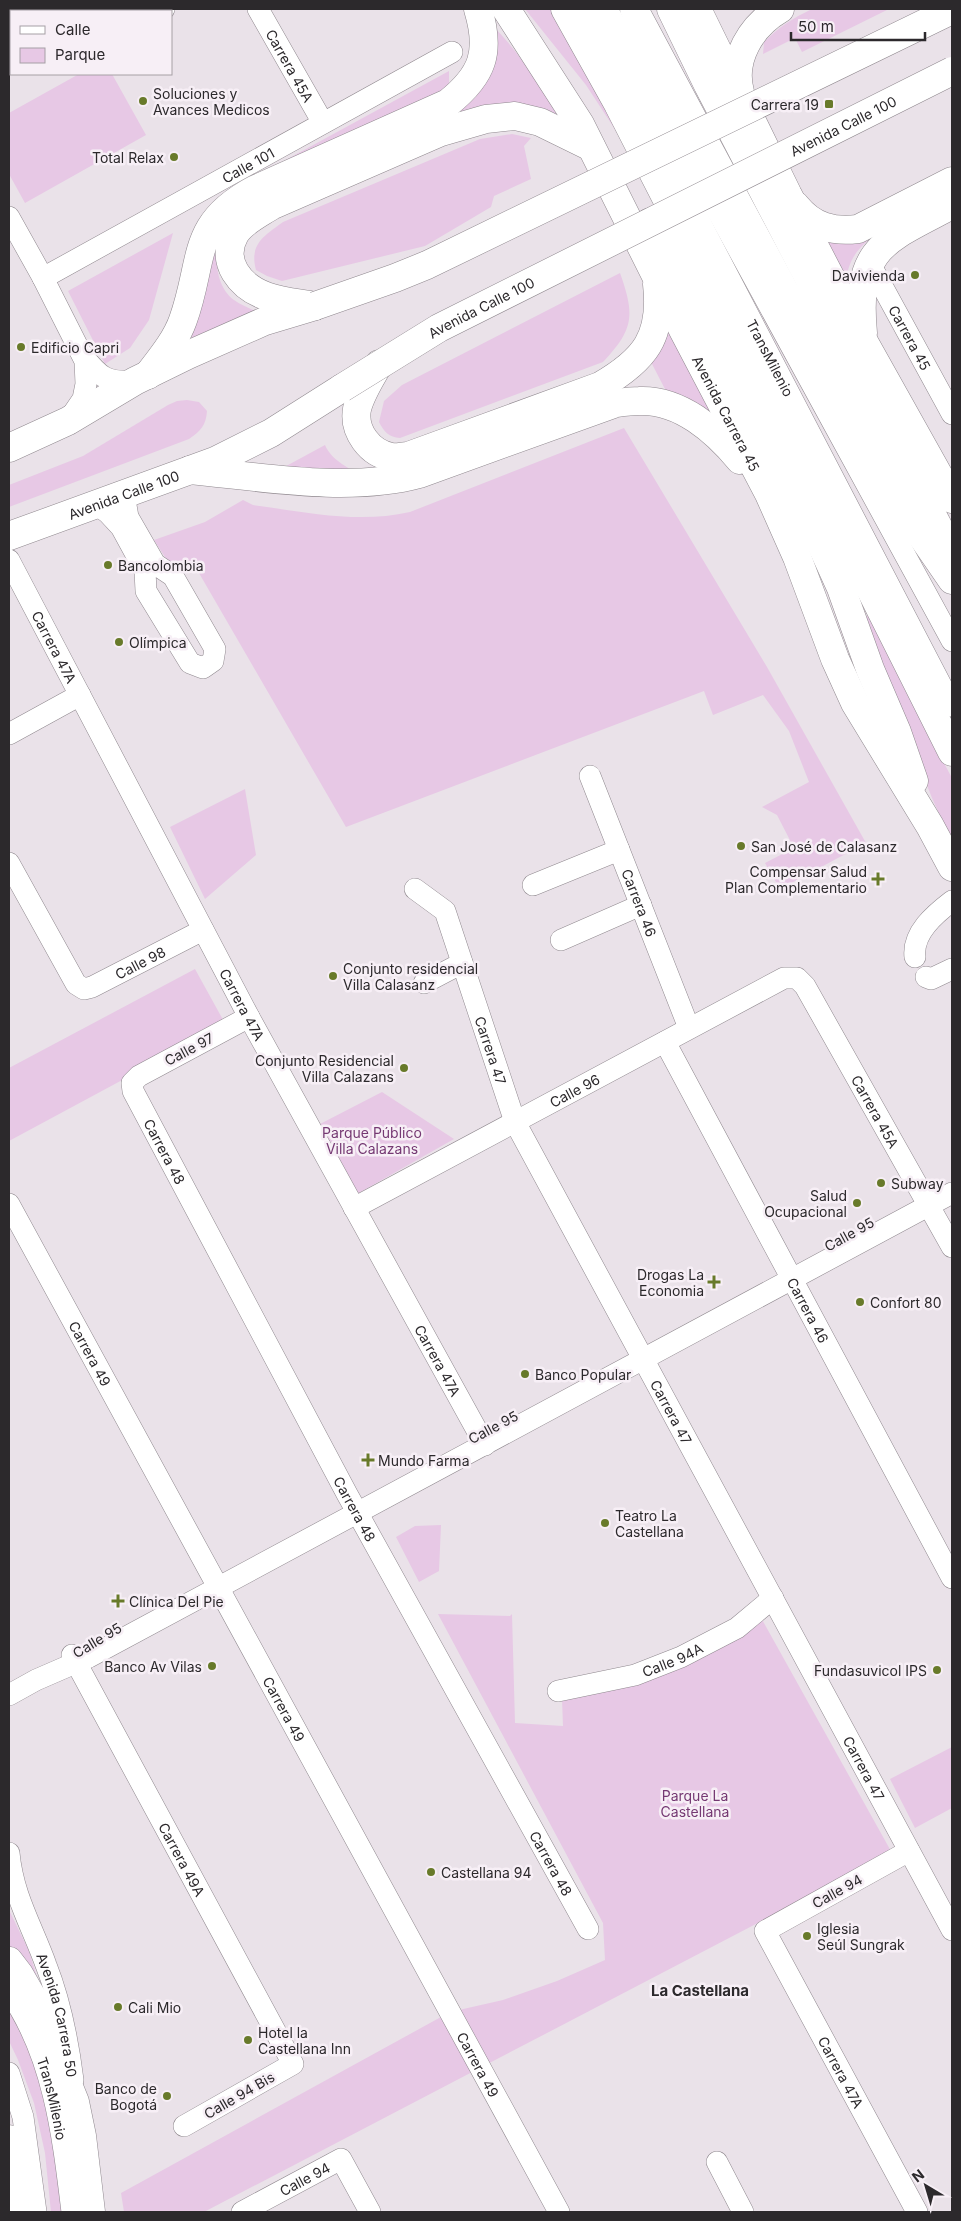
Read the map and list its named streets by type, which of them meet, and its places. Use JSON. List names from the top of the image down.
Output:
{
  "streets": {
    "main road": ["Avenida Calle 100", "Avenida Carrera 45", "Avenida Carrera 50"],
    "street": [
      "Carrera 45A",
      "Calle 101",
      "Carrera 45",
      "TransMilenio",
      "Carrera 47A",
      "Carrera 46",
      "Calle 98",
      "Calle 97",
      "Carrera 47",
      "Calle 96",
      "Carrera 48",
      "Calle 95",
      "Carrera 49",
      "Calle 94A",
      "Carrera 49A",
      "Calle 94",
      "Calle 94 Bis"
    ]
  },
  "crossings": [
    ["Carrera 45A", "Calle 101"],
    ["Carrera 45A", "Calle 96"],
    ["Carrera 45A", "Calle 95"],
    ["Carrera 47A", "Calle 98"],
    ["Carrera 47A", "Calle 97"],
    ["Carrera 47A", "Calle 96"],
    ["Carrera 47A", "Calle 95"],
    ["Carrera 47A", "Calle 94"],
    ["Carrera 46", "Calle 96"],
    ["Carrera 46", "Calle 95"],
    ["Calle 97", "Carrera 48"],
    ["Carrera 47", "Calle 96"],
    ["Carrera 47", "Calle 95"],
    ["Carrera 47", "Calle 94A"],
    ["Carrera 47", "Calle 94"],
    ["Carrera 48", "Calle 95"],
    ["Calle 95", "Carrera 49"],
    ["Calle 95", "Carrera 49A"],
    ["Carrera 49A", "Calle 94 Bis"]
  ],
  "districts": ["La Castellana"],
  "parks": ["Parque Público Villa Calazans", "Parque La Castellana"],
  "places": {
    "other": [
      "Soluciones y Avances Medicos",
      "Total Relax",
      "Davivienda",
      "Edificio Capri",
      "Bancolombia",
      "Olímpica",
      "San José de Calasanz",
      "Conjunto residencial Villa Calasanz",
      "Conjunto Residencial Villa Calazans",
      "Subway",
      "Salud Ocupacional",
      "Confort 80",
      "Banco Popular",
      "Teatro La Castellana",
      "Banco Av Vilas",
      "Fundasuvicol IPS",
      "Castellana 94",
      "Iglesia Seúl Sungrak",
      "Cali Mio",
      "Hotel la Castellana Inn",
      "Banco de Bogotá"
    ],
    "transit": ["Carrera 19"],
    "health": [
      "Compensar Salud Plan Complementario",
      "Drogas La Economia",
      "Mundo Farma",
      "Clínica Del Pie"
    ]
  },
  "legend": ["Calle", "Parque"],
  "scale_bar": "50 m",
  "north": "top left"
}
